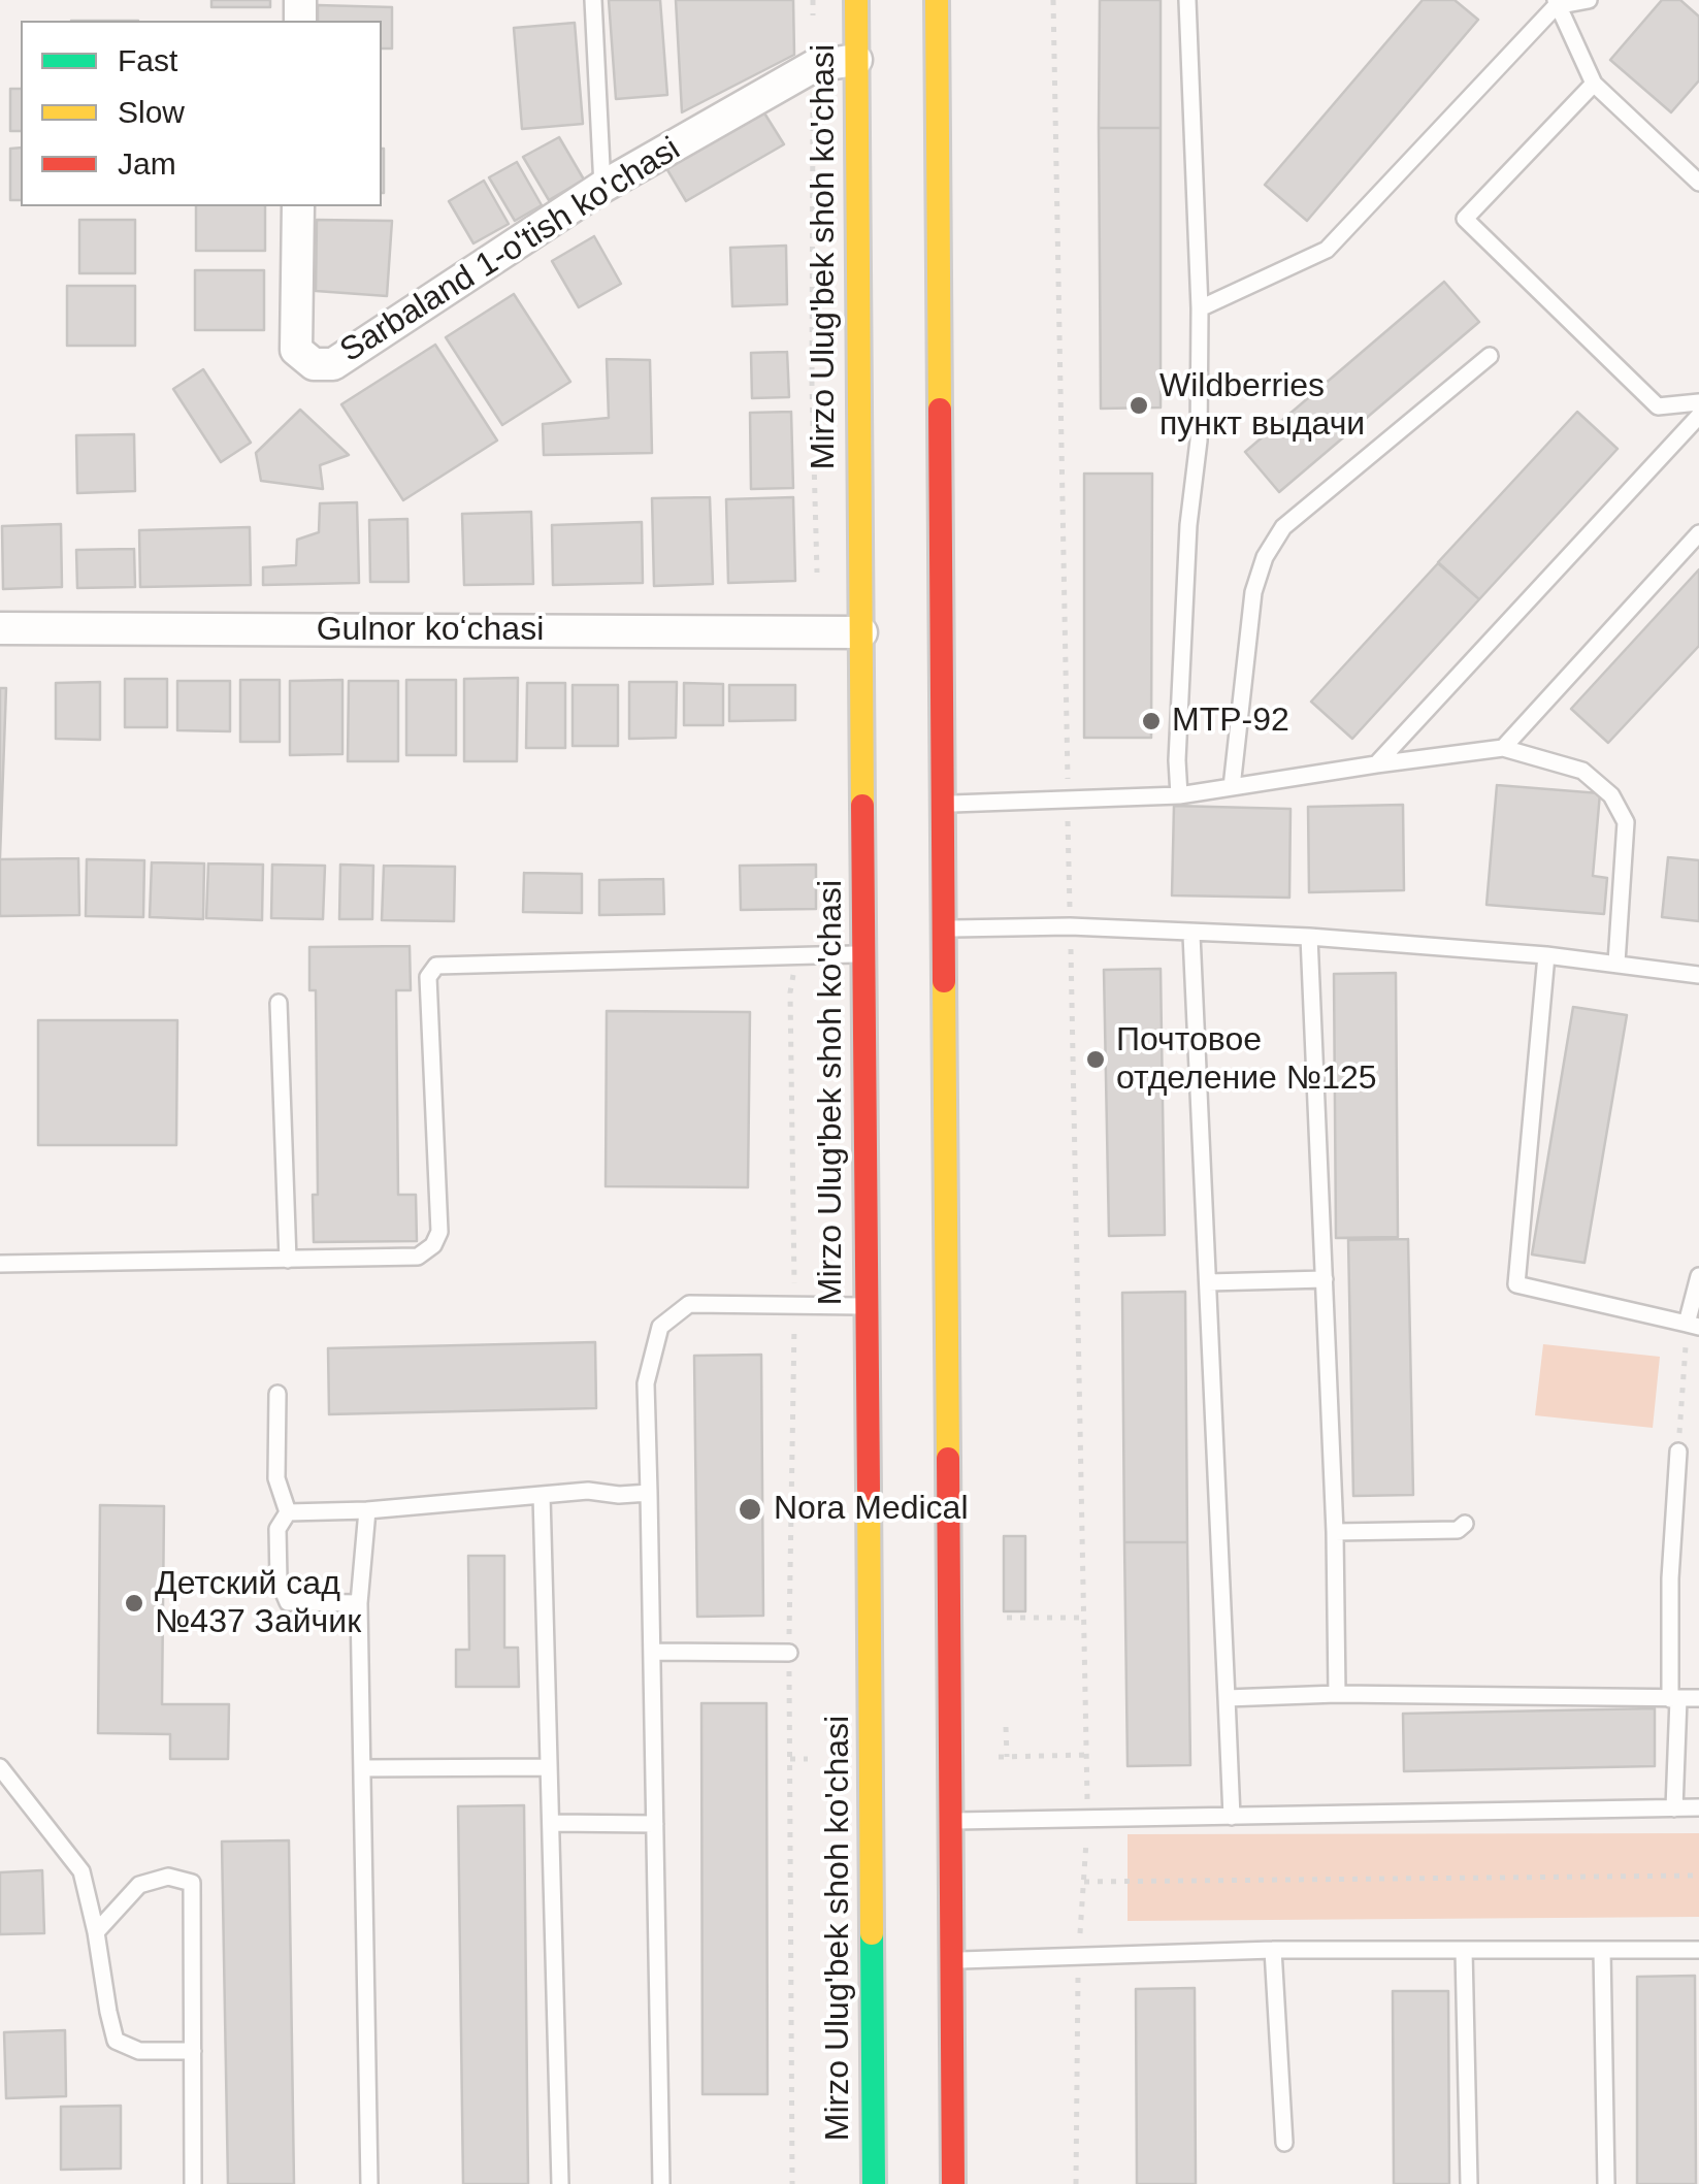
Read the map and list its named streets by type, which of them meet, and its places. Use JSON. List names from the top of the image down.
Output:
{
  "streets": {
    "main road": ["Mirzo Ulug'bek shoh ko'chasi"],
    "street": ["Sarbaland 1-o'tish ko'chasi", "Gulnor koʻchasi"]
  },
  "crossings": [
    ["Sarbaland 1-o'tish ko'chasi", "Mirzo Ulug'bek shoh ko'chasi"],
    ["Mirzo Ulug'bek shoh ko'chasi", "Gulnor koʻchasi"]
  ],
  "places": [
    "Wildberries пункт выдачи",
    "MTP-92",
    "Почтовое отделение №125",
    "Nora Medical",
    "Детский сад №437 Зайчик"
  ],
  "legend": ["Fast", "Slow", "Jam"]
}
